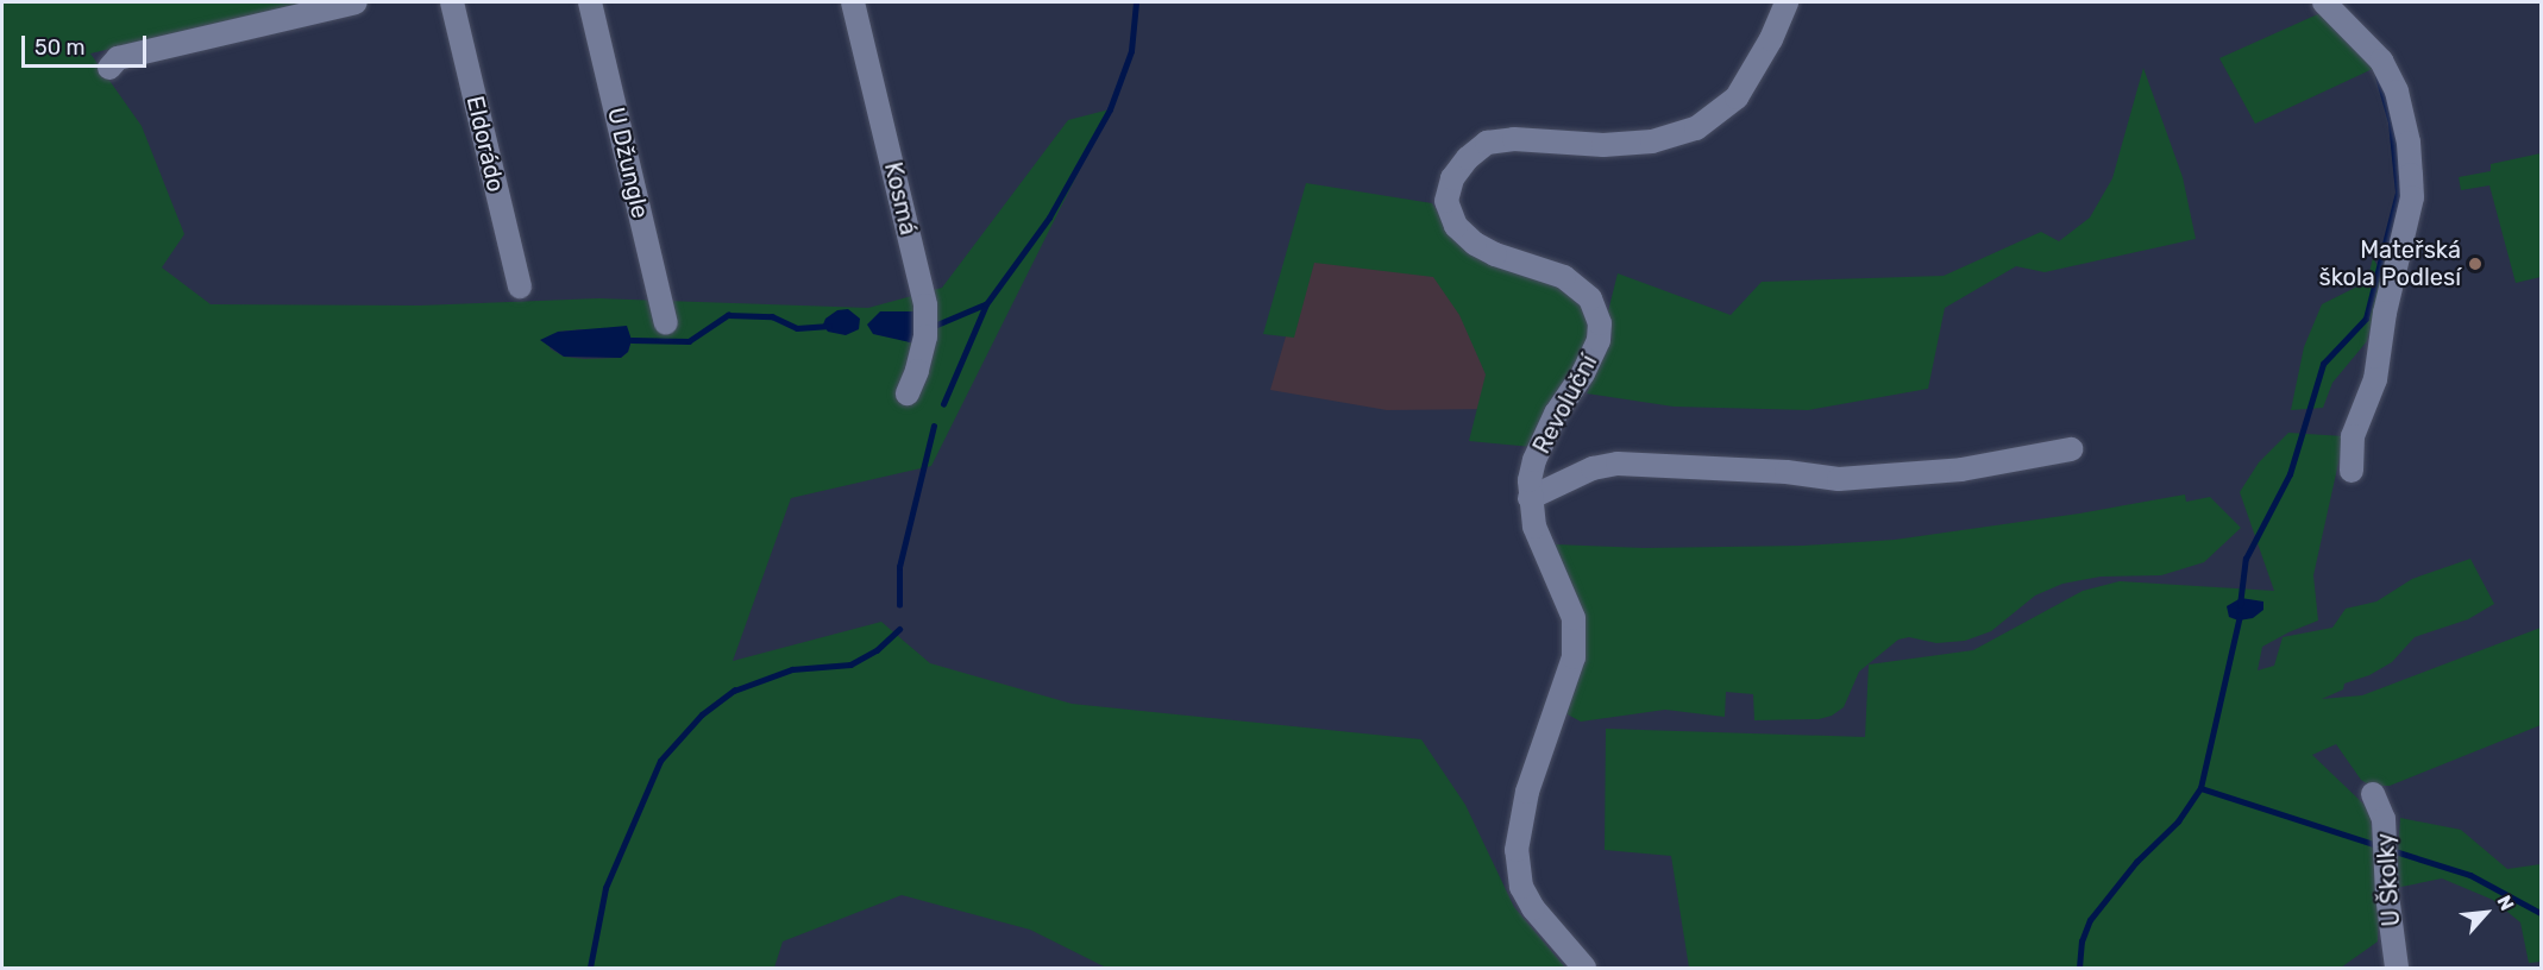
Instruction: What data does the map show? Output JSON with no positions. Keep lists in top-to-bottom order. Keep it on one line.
{"streets":{"street":["Eldorádo","U Džungle","Kosmá","Revoluční","U Školky"]},"places":["Mateřská škola Podlesí"],"scale_bar":"50 m","north":"top right"}
